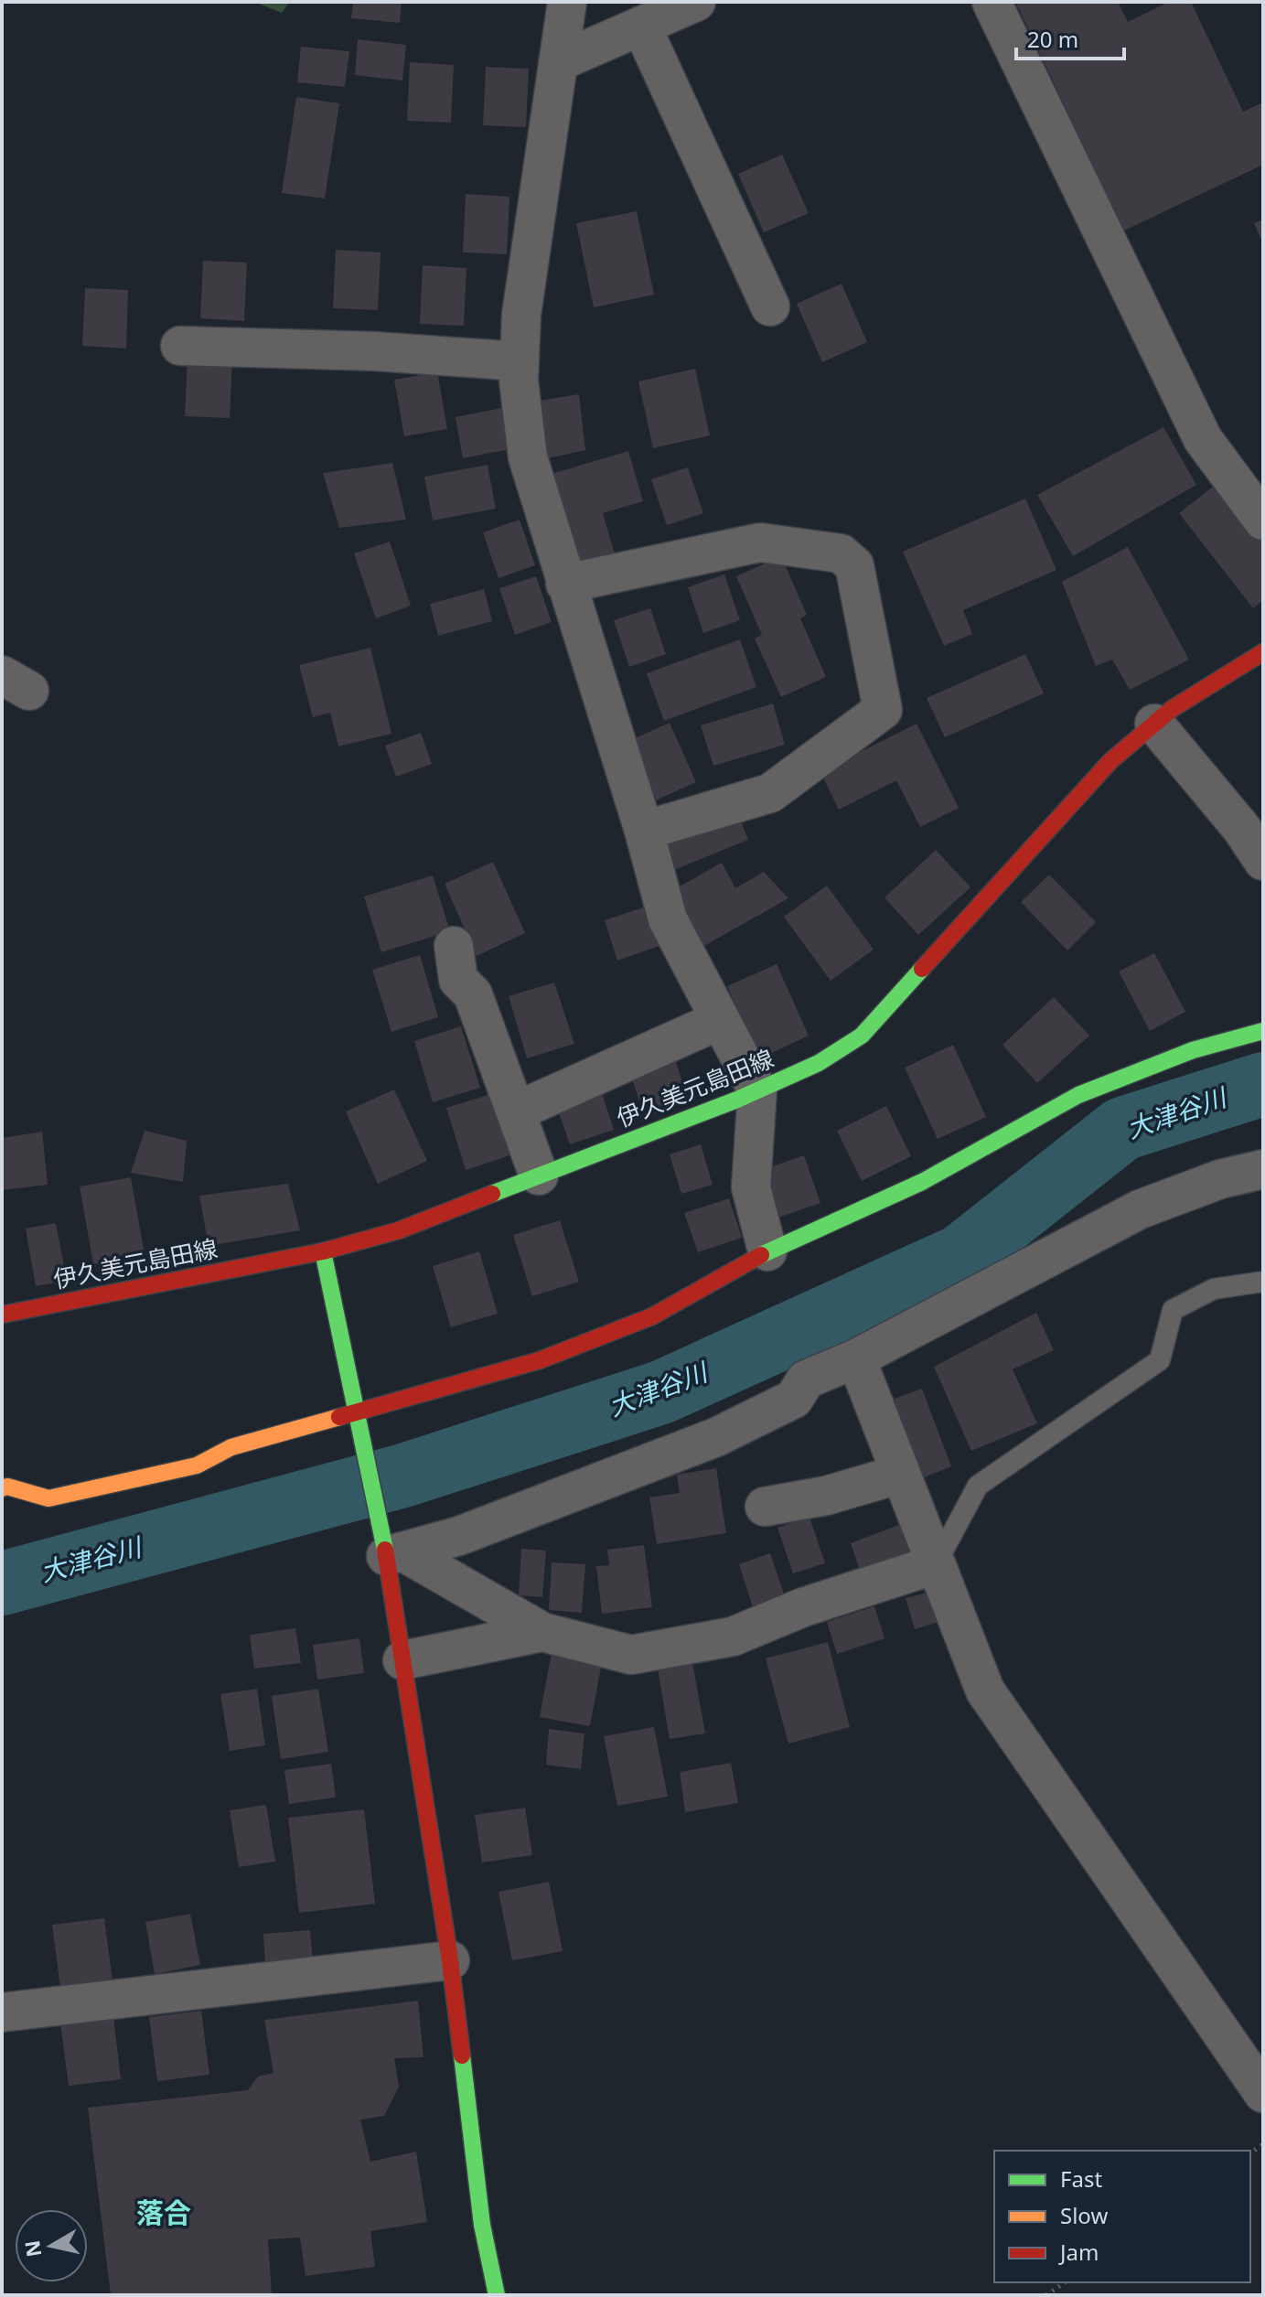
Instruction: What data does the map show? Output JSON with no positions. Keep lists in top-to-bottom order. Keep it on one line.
{"streets":{"street":["伊久美元島田線"]},"districts":["落合"],"water":["大津谷川"],"legend":["Fast","Slow","Jam"],"scale_bar":"20 m","north":"left"}
